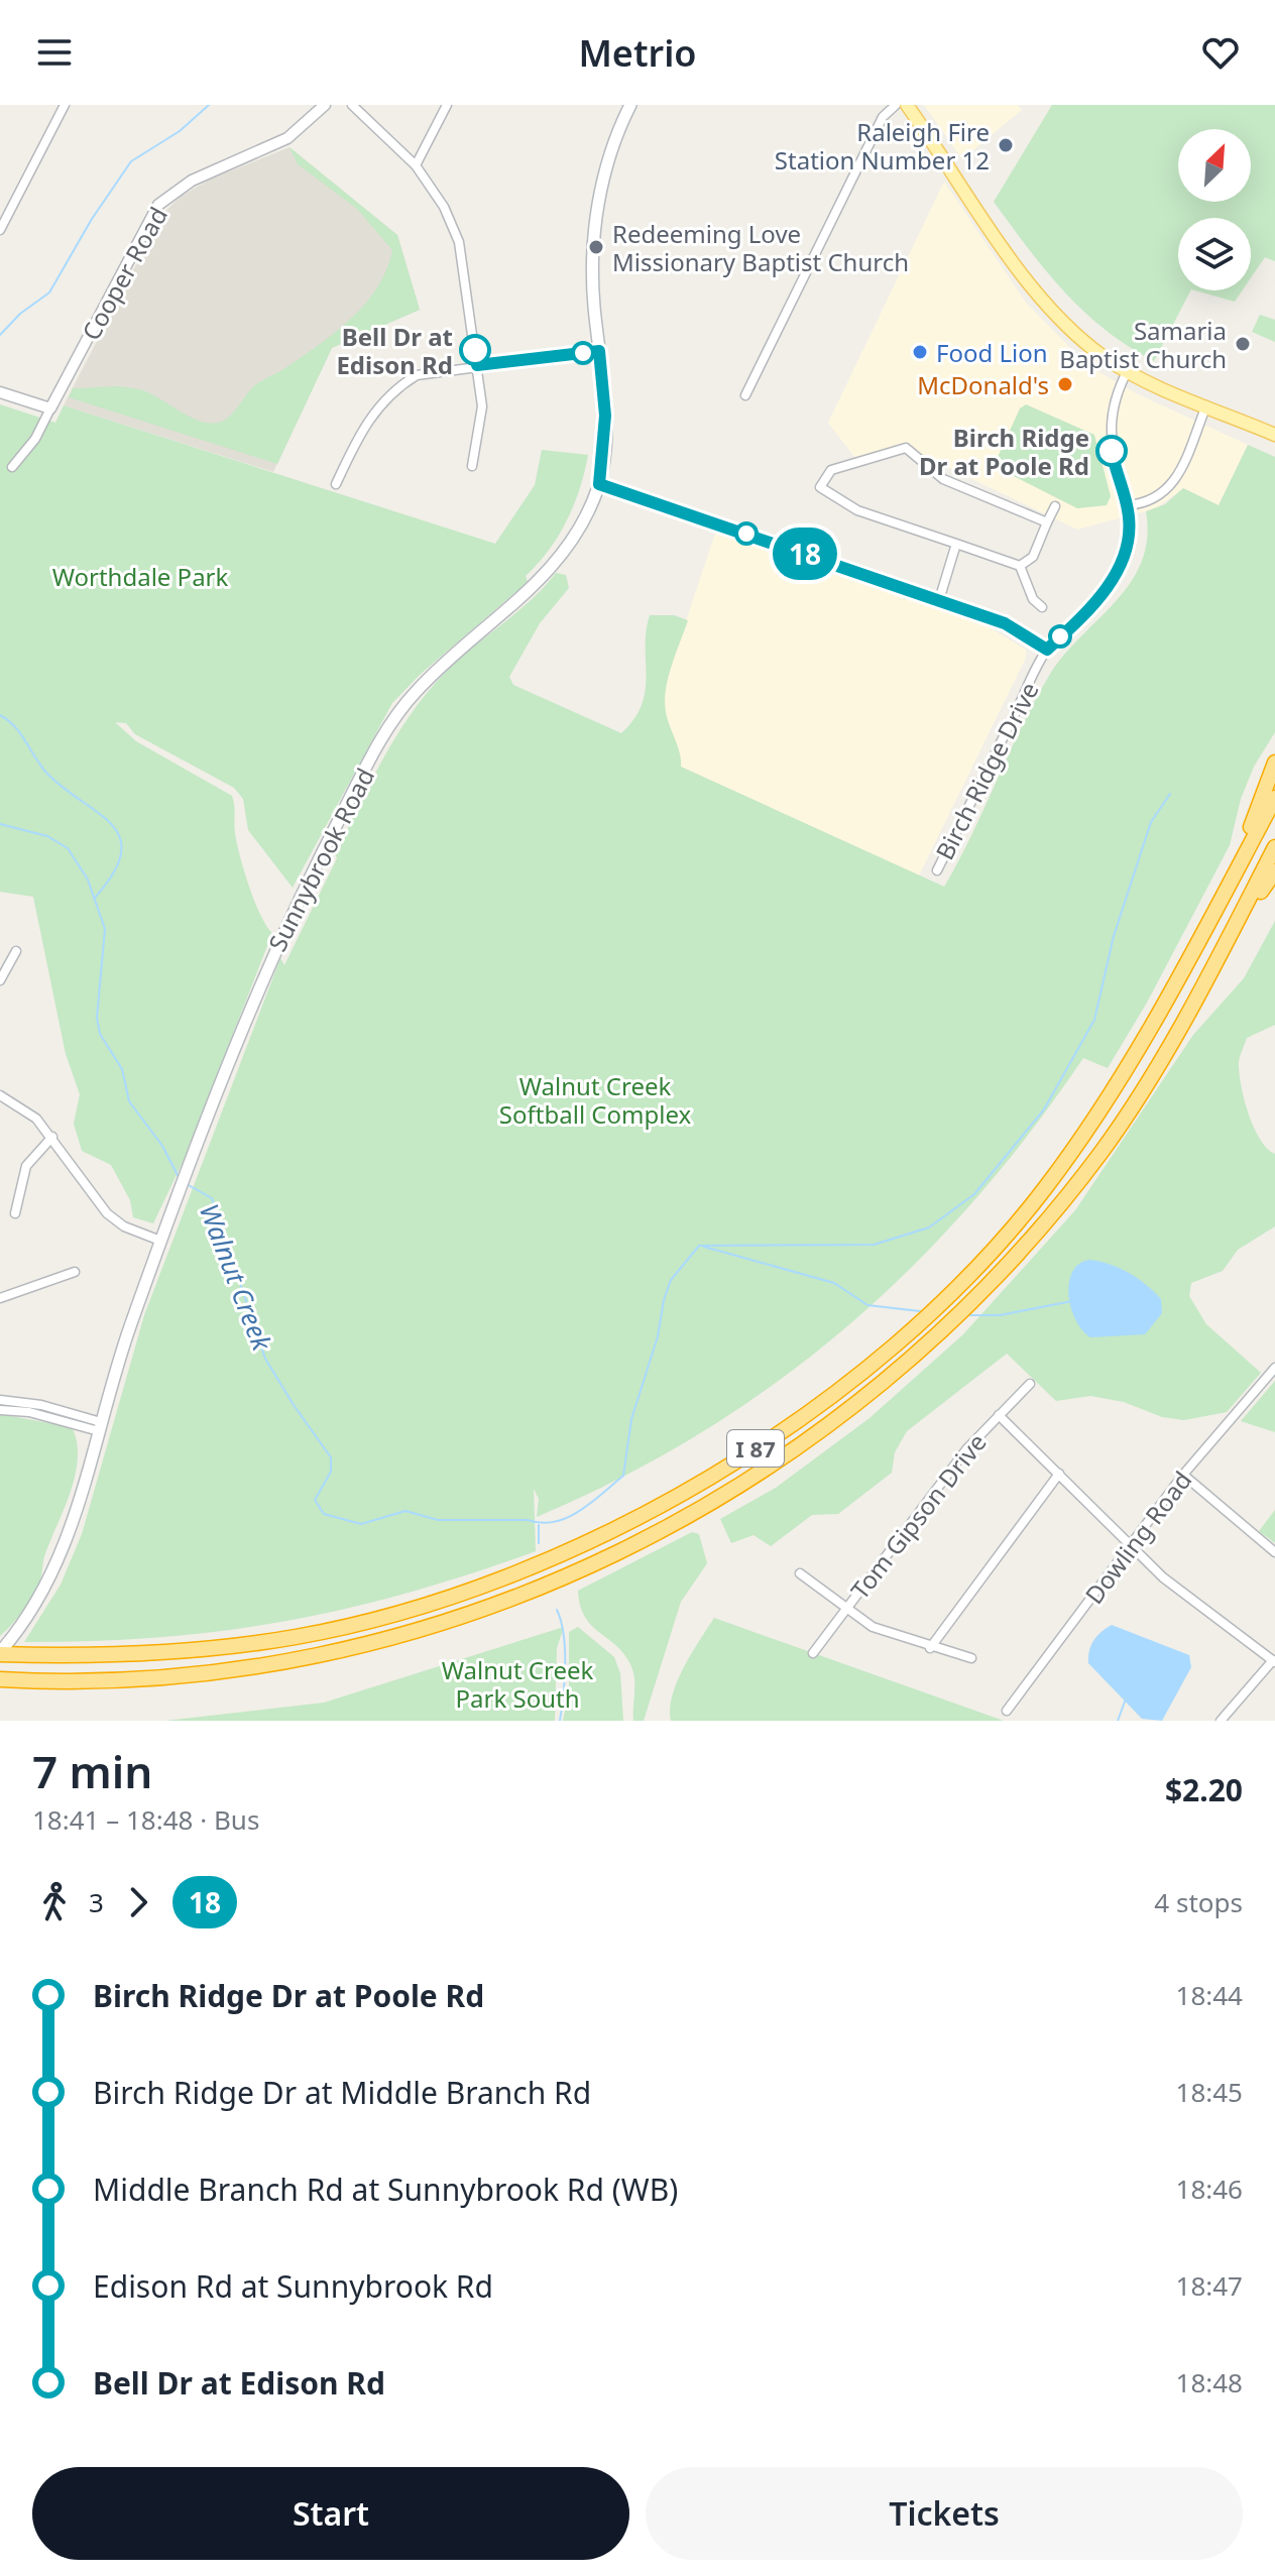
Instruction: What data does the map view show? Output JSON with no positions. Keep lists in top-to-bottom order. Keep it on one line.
{"streets":{"highway":["I 87"],"main road":["Sunnybrook Road"],"street":["Cooper Road","Birch Ridge Drive","Tom Gipson Drive","Dowling Road"]},"crossings":[["Sunnybrook Road","I 87"]],"water":["Walnut Creek"],"parks":["Worthdale Park","Walnut Creek Softball Complex","Walnut Creek Park South"],"places":["Raleigh Fire Station Number 12","Redeeming Love Missionary Baptist Church","Samaria Baptist Church","Bell Dr at Edison Rd","Food Lion","McDonald's","Birch Ridge Dr at Poole Rd"],"lines":["bus line 18"],"north":"top right","page":{"header":"Metrio","on_map":"18","heading":["7 min","18:41 – 18:48 · Bus","$2.20"],"legs":["3","18","4 stops"],"list":[{"name":"Birch Ridge Dr at Poole Rd","value":"18:44"},{"name":"Birch Ridge Dr at Middle Branch Rd","value":"18:45"},{"name":"Middle Branch Rd at Sunnybrook Rd (WB)","value":"18:46"},{"name":"Edison Rd at Sunnybrook Rd","value":"18:47"},{"name":"Bell Dr at Edison Rd","value":"18:48"}],"buttons":["Start","Tickets"]}}
